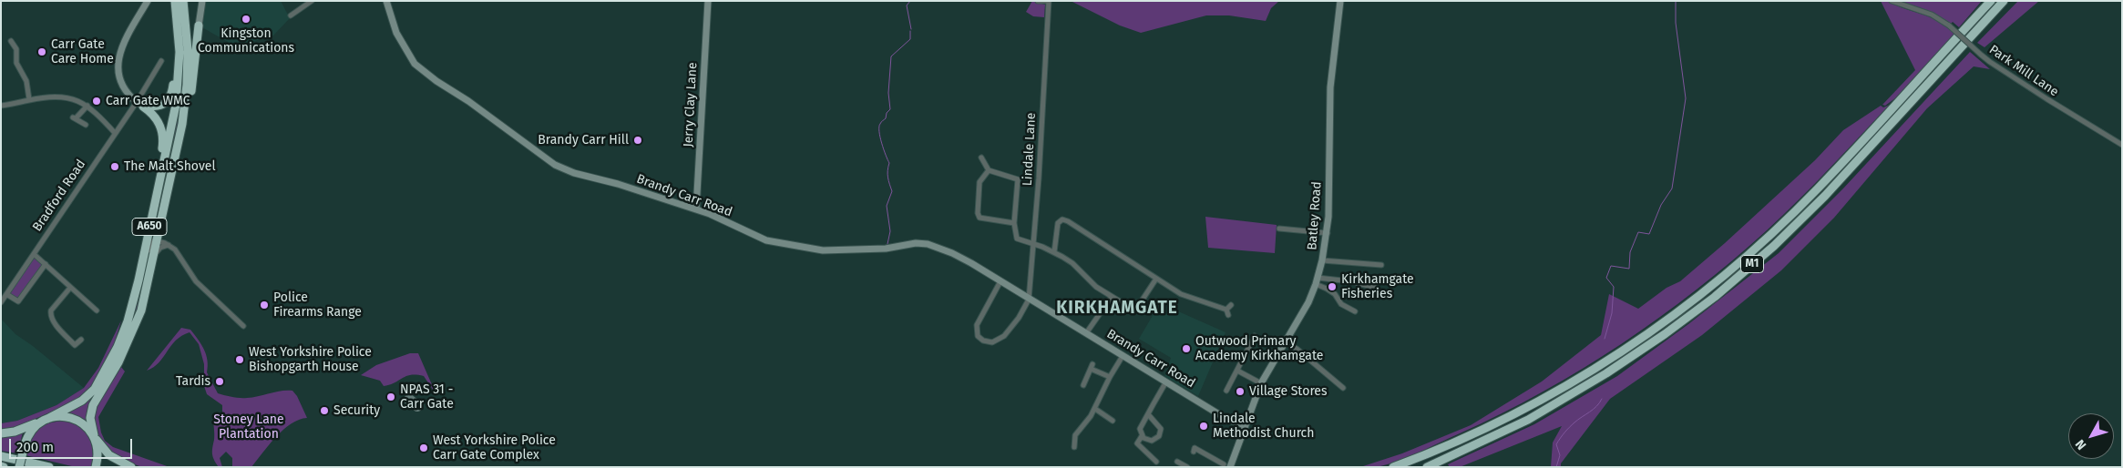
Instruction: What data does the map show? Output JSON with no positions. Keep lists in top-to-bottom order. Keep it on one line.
{"streets":{"highway":["A650","M1"],"street":["Park Mill Lane","Jerry Clay Lane","Lindale Lane","Bradford Road","Brandy Carr Road","Batley Road"]},"crossings":[["Jerry Clay Lane","Brandy Carr Road"],["Lindale Lane","Brandy Carr Road"],["Brandy Carr Road","Batley Road"]],"districts":["KIRKHAMGATE"],"parks":["Stoney Lane Plantation"],"places":["Kingston Communications","Carr Gate Care Home","Carr Gate WMC","Brandy Carr Hill","The Malt Shovel","Kirkhamgate Fisheries","Police Firearms Range","Outwood Primary Academy Kirkhamgate","West Yorkshire Police Bishopgarth House","Tardis","Village Stores","NPAS 31 - Carr Gate","Security","Lindale Methodist Church","West Yorkshire Police Carr Gate Complex"],"scale_bar":"200 m","north":"bottom left"}
